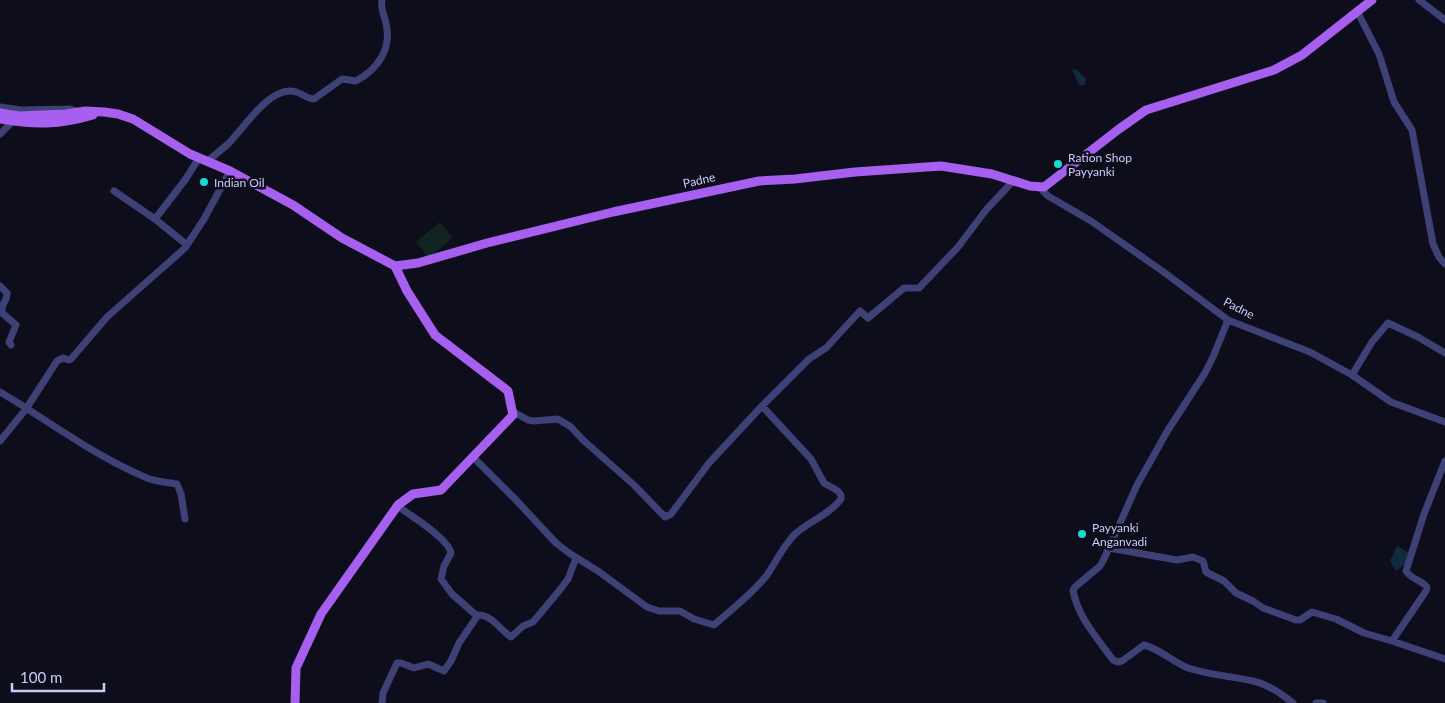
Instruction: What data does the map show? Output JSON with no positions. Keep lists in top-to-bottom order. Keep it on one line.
{"streets":{"main road":["Padne"]},"places":["Ration Shop Payyanki","Indian Oil","Payyanki Anganvadi"],"scale_bar":"100 m"}
